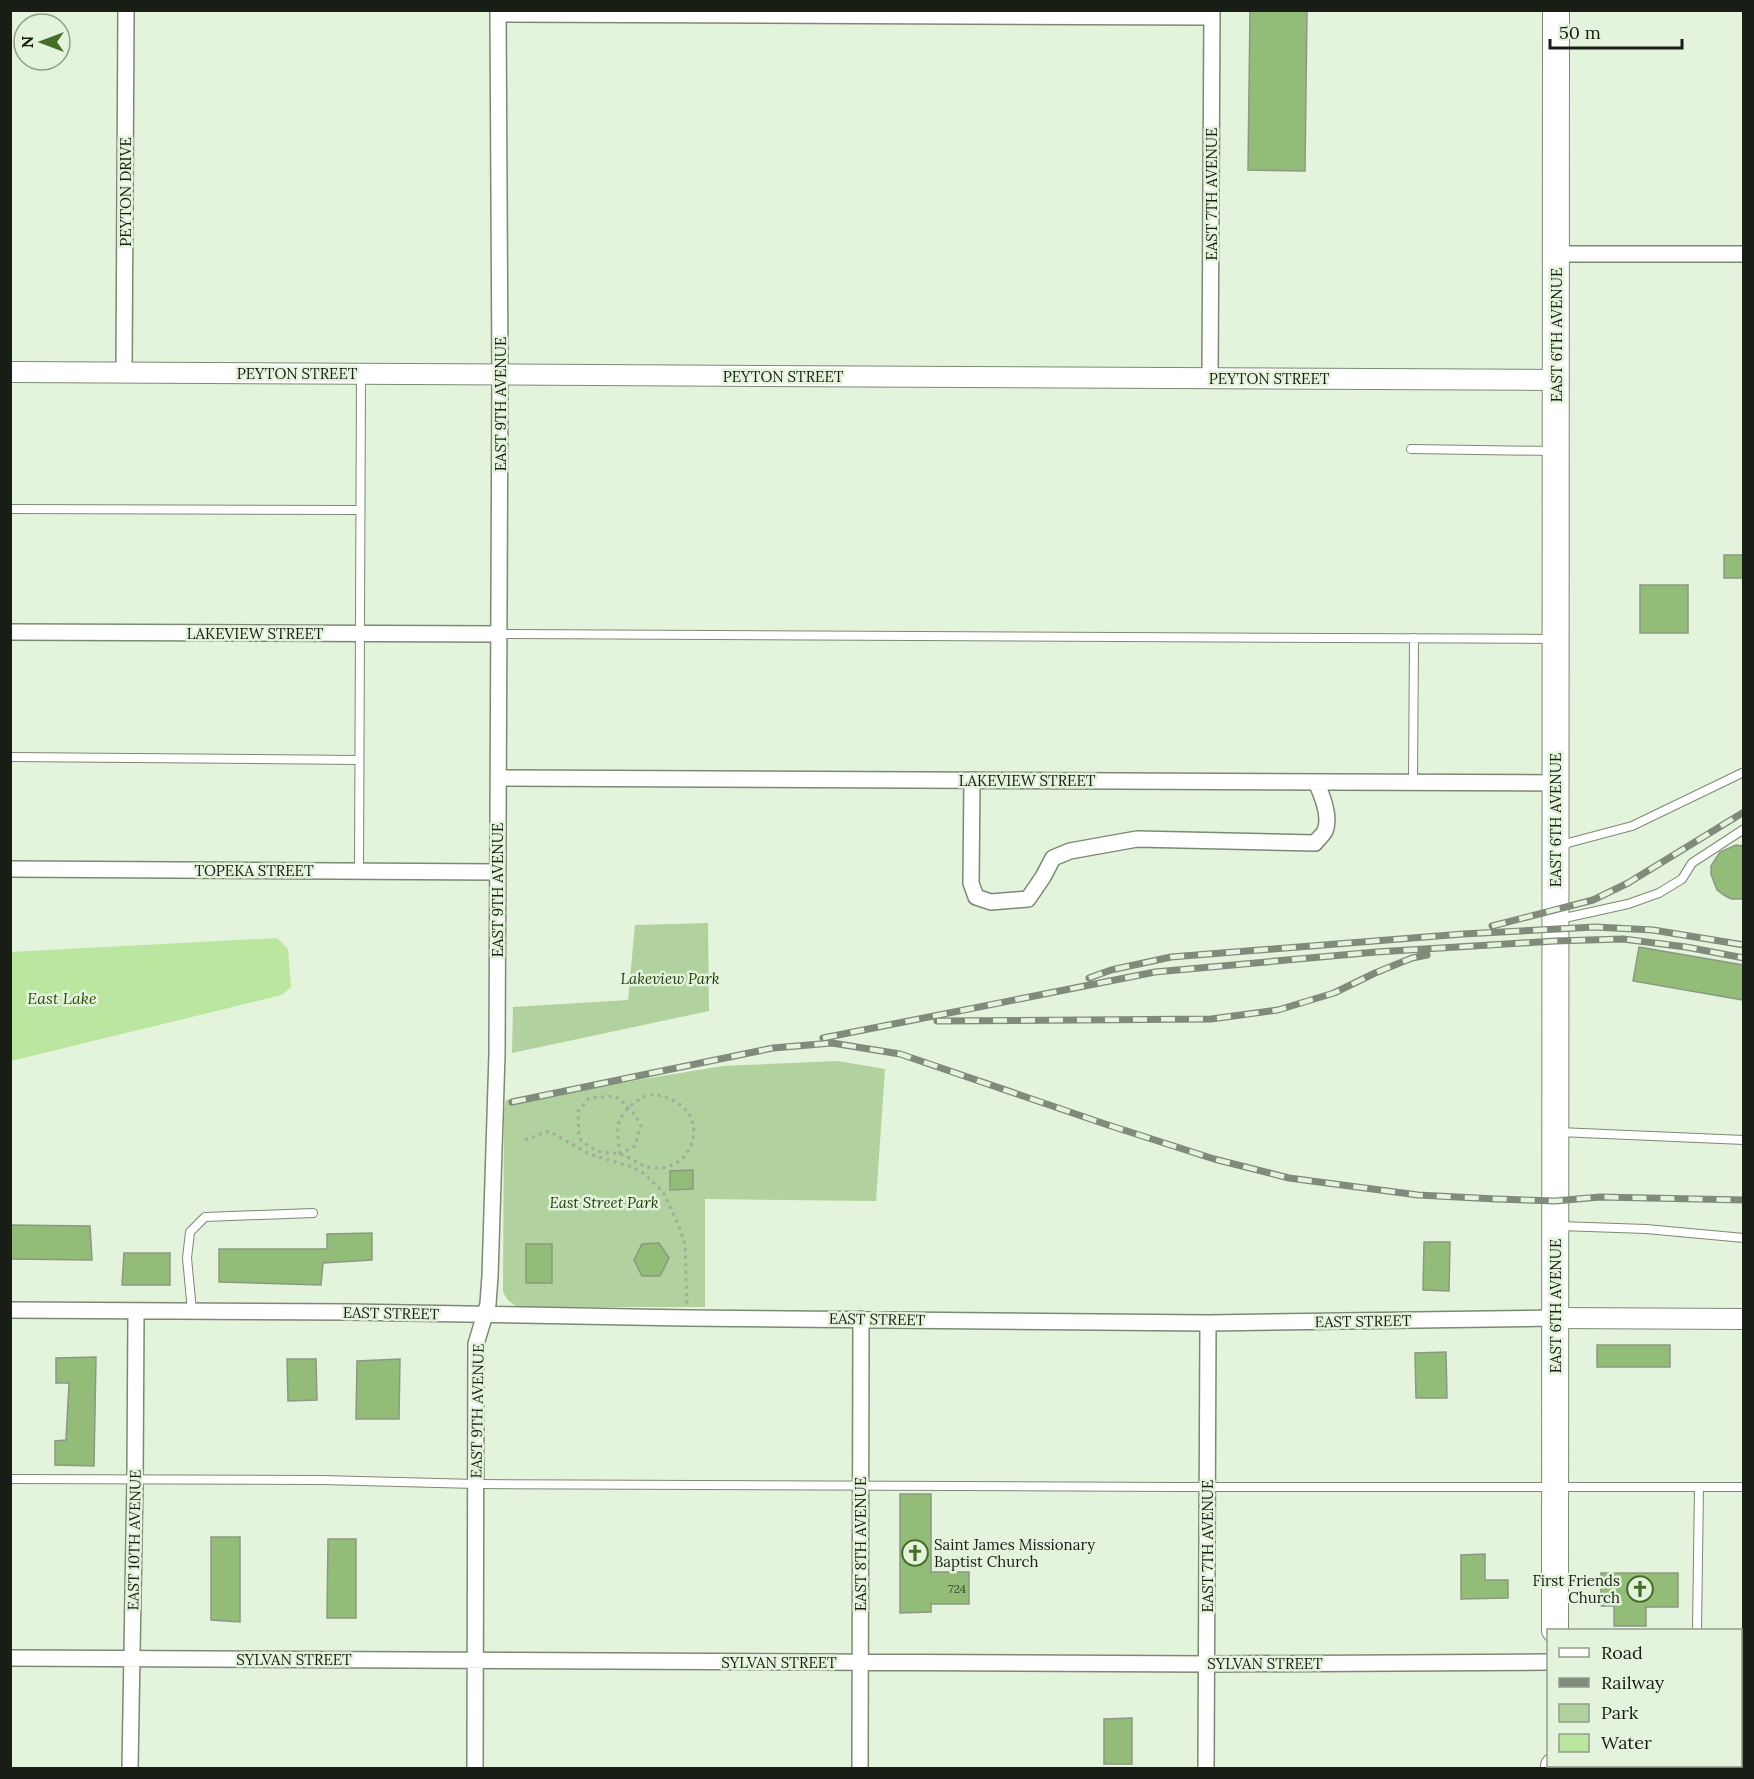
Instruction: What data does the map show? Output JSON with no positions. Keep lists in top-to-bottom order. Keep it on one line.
{"streets":{"main road":["EAST 6TH AVENUE"],"street":["PEYTON DRIVE","EAST 7TH AVENUE","PEYTON STREET","EAST 9TH AVENUE","LAKEVIEW STREET","TOPEKA STREET","EAST STREET","EAST 10TH AVENUE","EAST 8TH AVENUE","SYLVAN STREET"]},"crossings":[["PEYTON DRIVE","PEYTON STREET"],["EAST 7TH AVENUE","PEYTON STREET"],["EAST 7TH AVENUE","EAST STREET"],["EAST 7TH AVENUE","SYLVAN STREET"],["EAST 6TH AVENUE","PEYTON STREET"],["EAST 6TH AVENUE","LAKEVIEW STREET"],["EAST 6TH AVENUE","EAST STREET"],["PEYTON STREET","EAST 9TH AVENUE"],["EAST 9TH AVENUE","LAKEVIEW STREET"],["EAST 9TH AVENUE","TOPEKA STREET"],["EAST 9TH AVENUE","EAST STREET"],["EAST 9TH AVENUE","SYLVAN STREET"],["EAST STREET","EAST 10TH AVENUE"],["EAST STREET","EAST 8TH AVENUE"],["EAST 10TH AVENUE","SYLVAN STREET"],["EAST 8TH AVENUE","SYLVAN STREET"]],"water":["East Lake"],"parks":["Lakeview Park","East Street Park"],"places":{"church":["Saint James Missionary Baptist Church","First Friends Church"]},"house_numbers":["724"],"legend":["Road","Railway","Park","Water"],"scale_bar":"50 m","north":"left"}
